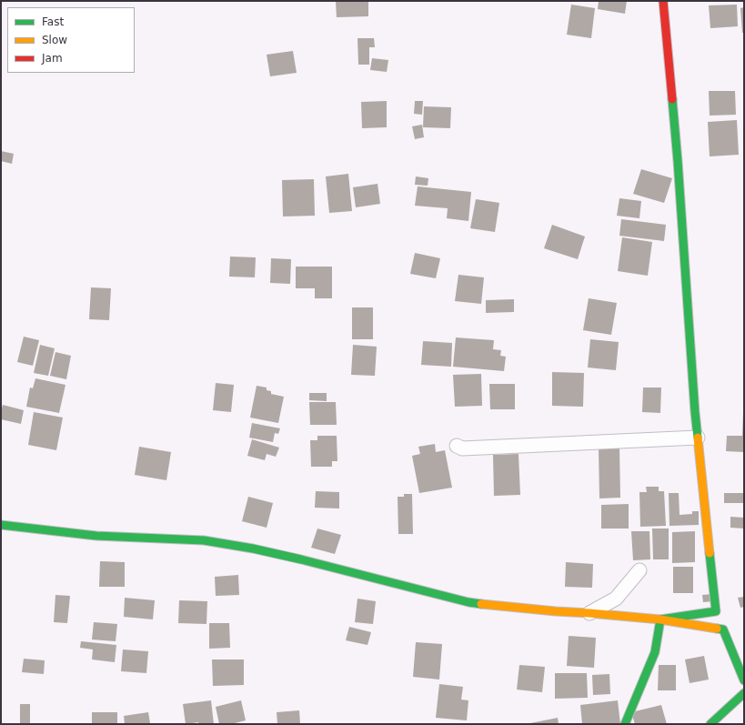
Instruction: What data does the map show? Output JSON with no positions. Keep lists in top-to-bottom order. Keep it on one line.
{"legend":["Fast","Slow","Jam"]}
